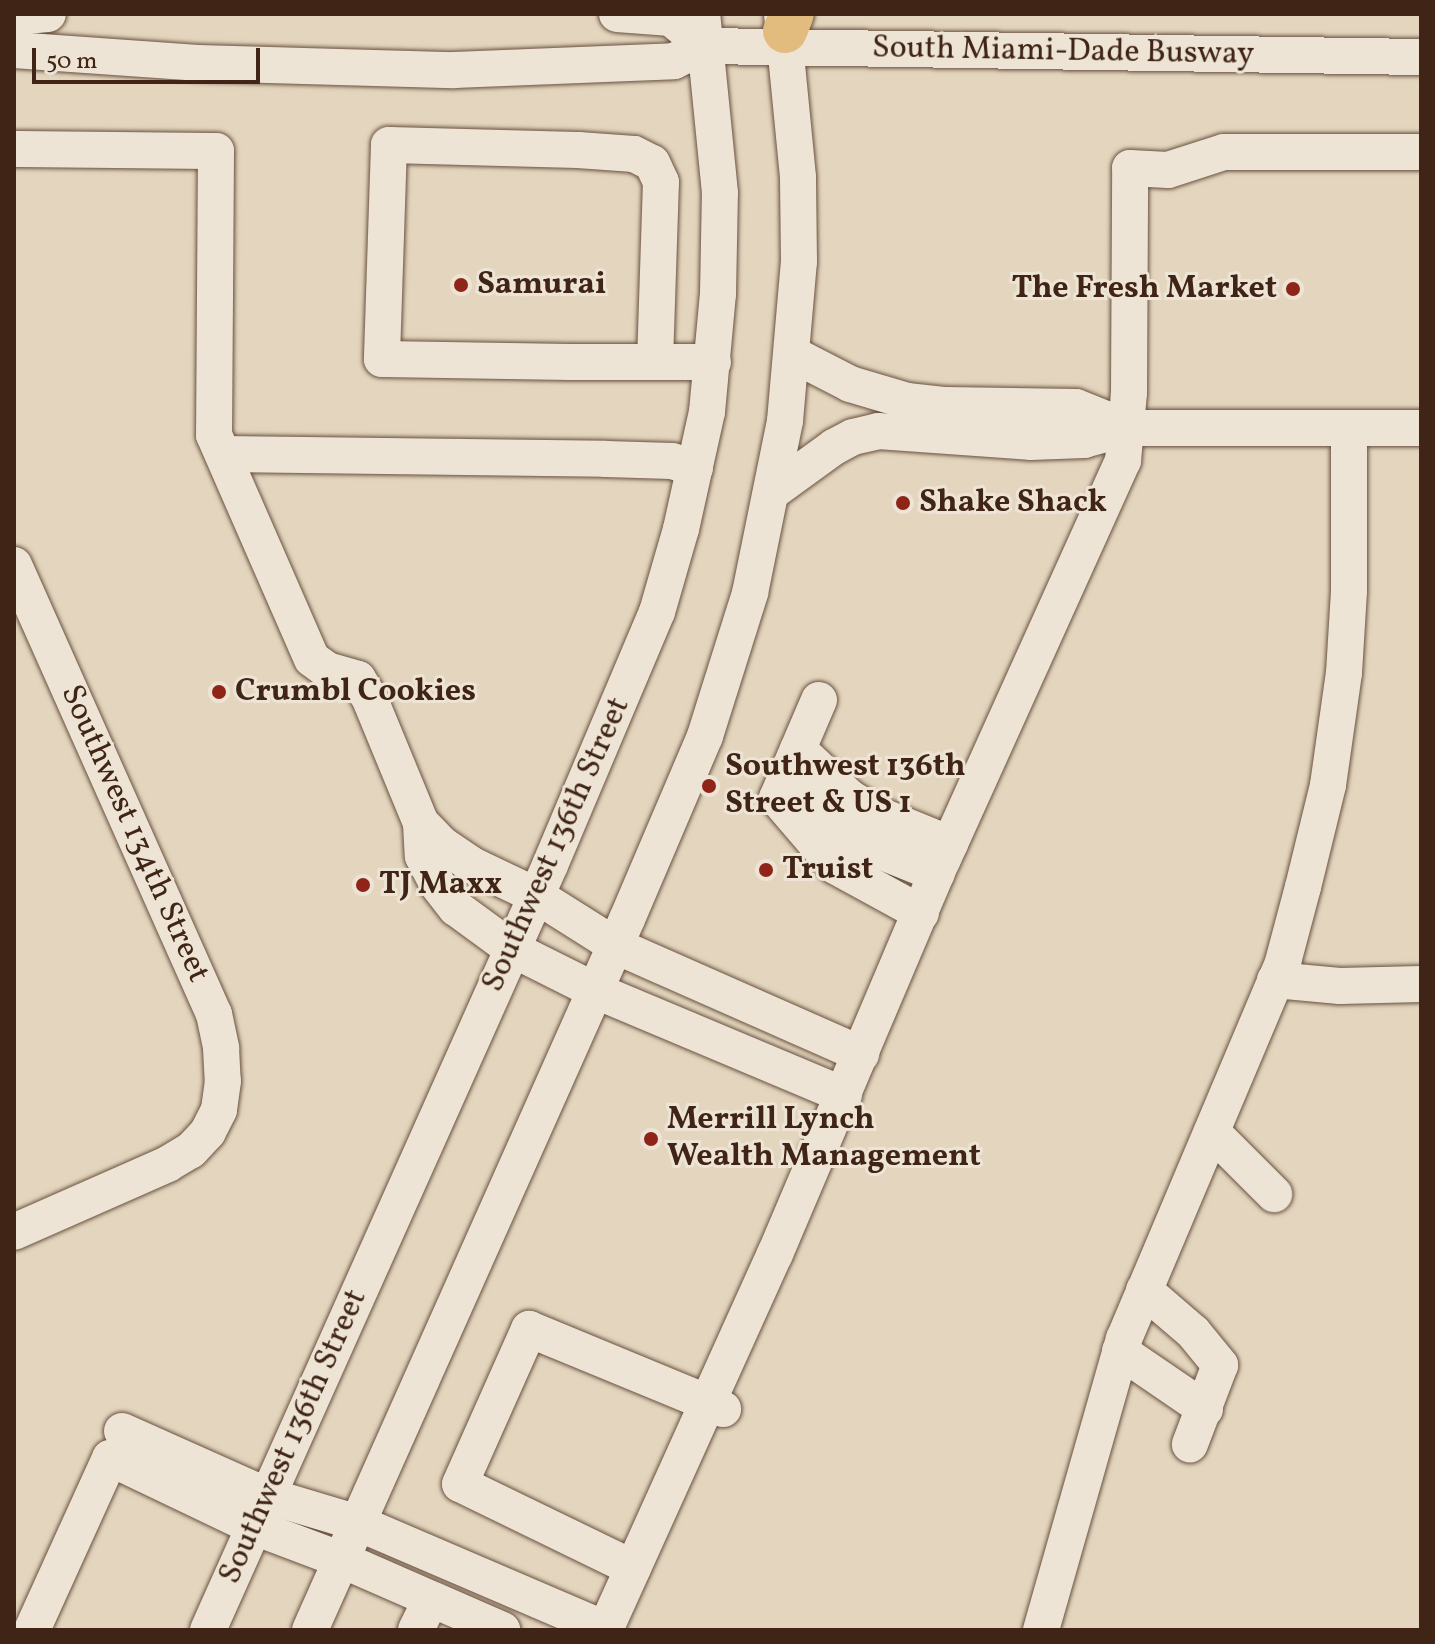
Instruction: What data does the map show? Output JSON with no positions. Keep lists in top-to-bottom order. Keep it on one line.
{"streets":{"street":["South Miami-Dade Busway","Southwest 134th Street","Southwest 136th Street"]},"crossings":[["South Miami-Dade Busway","Southwest 136th Street"]],"places":["Samurai","The Fresh Market","Shake Shack","Crumbl Cookies","Southwest 136th Street & US 1","Truist","TJ Maxx","Merrill Lynch Wealth Management"],"scale_bar":"50 m"}
